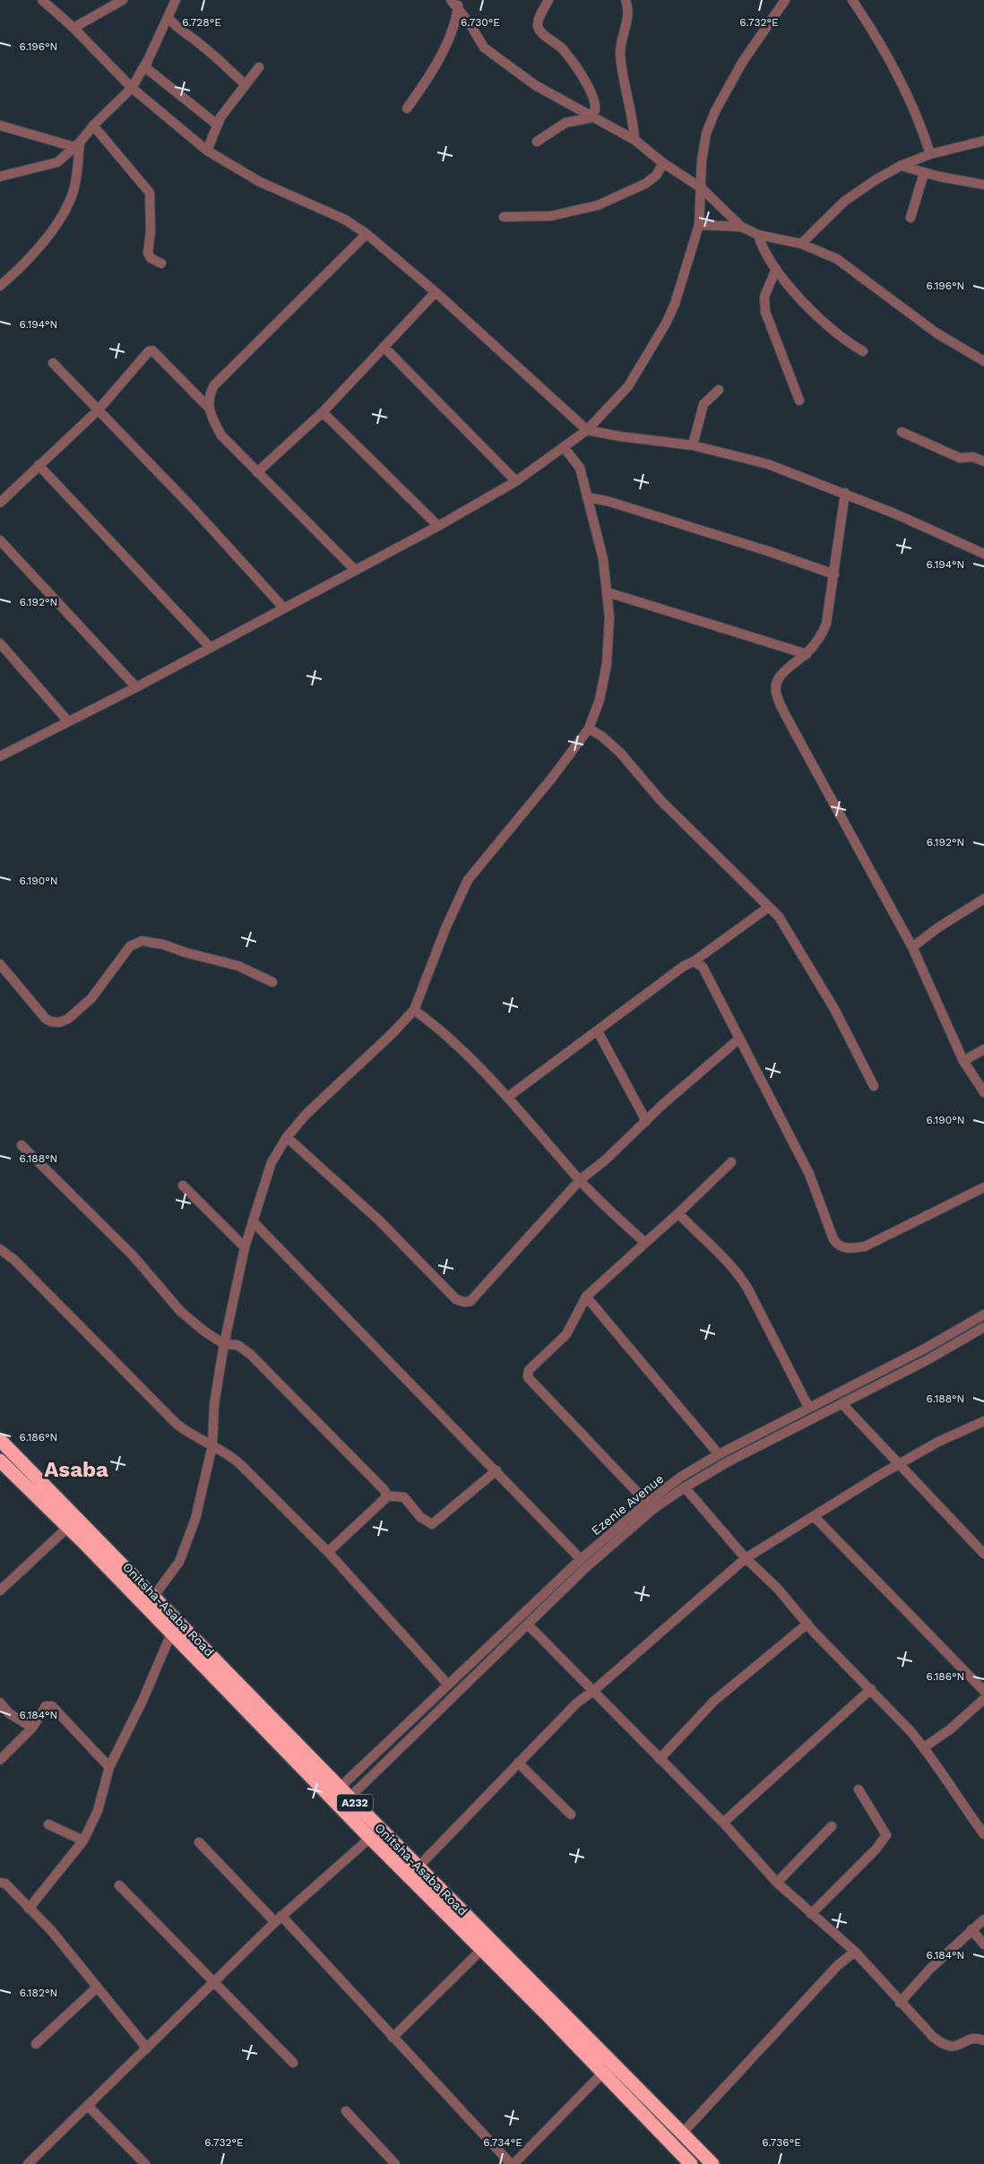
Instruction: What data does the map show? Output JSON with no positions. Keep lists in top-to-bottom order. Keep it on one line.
{"streets":{"highway":["Onitsha-Asaba Road","A232"],"street":["Ezenie Avenue"]},"crossings":[["Ezenie Avenue","A232"]],"districts":["Asaba"],"coordinates":["6.728°E","6.730°E","6.732°E","6.196°N","6.194°N","6.192°N","6.190°N","6.188°N","6.186°N","6.184°N","6.182°N","6.734°E","6.736°E"]}
